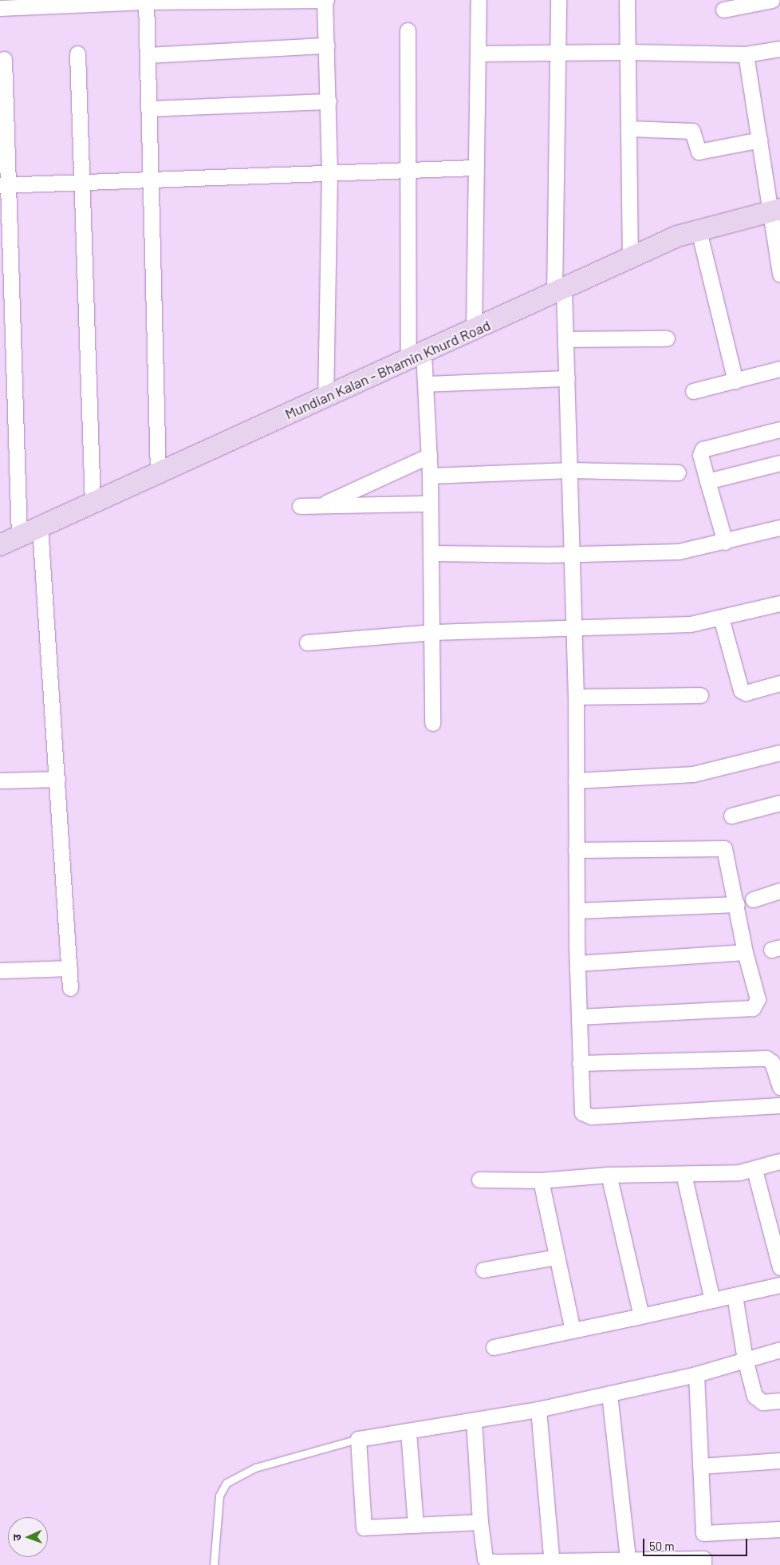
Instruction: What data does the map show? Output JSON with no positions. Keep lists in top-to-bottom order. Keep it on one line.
{"streets":{"street":["Mundian Kalan - Bhamin Khurd Road"]},"scale_bar":"50 m","north":"left"}
